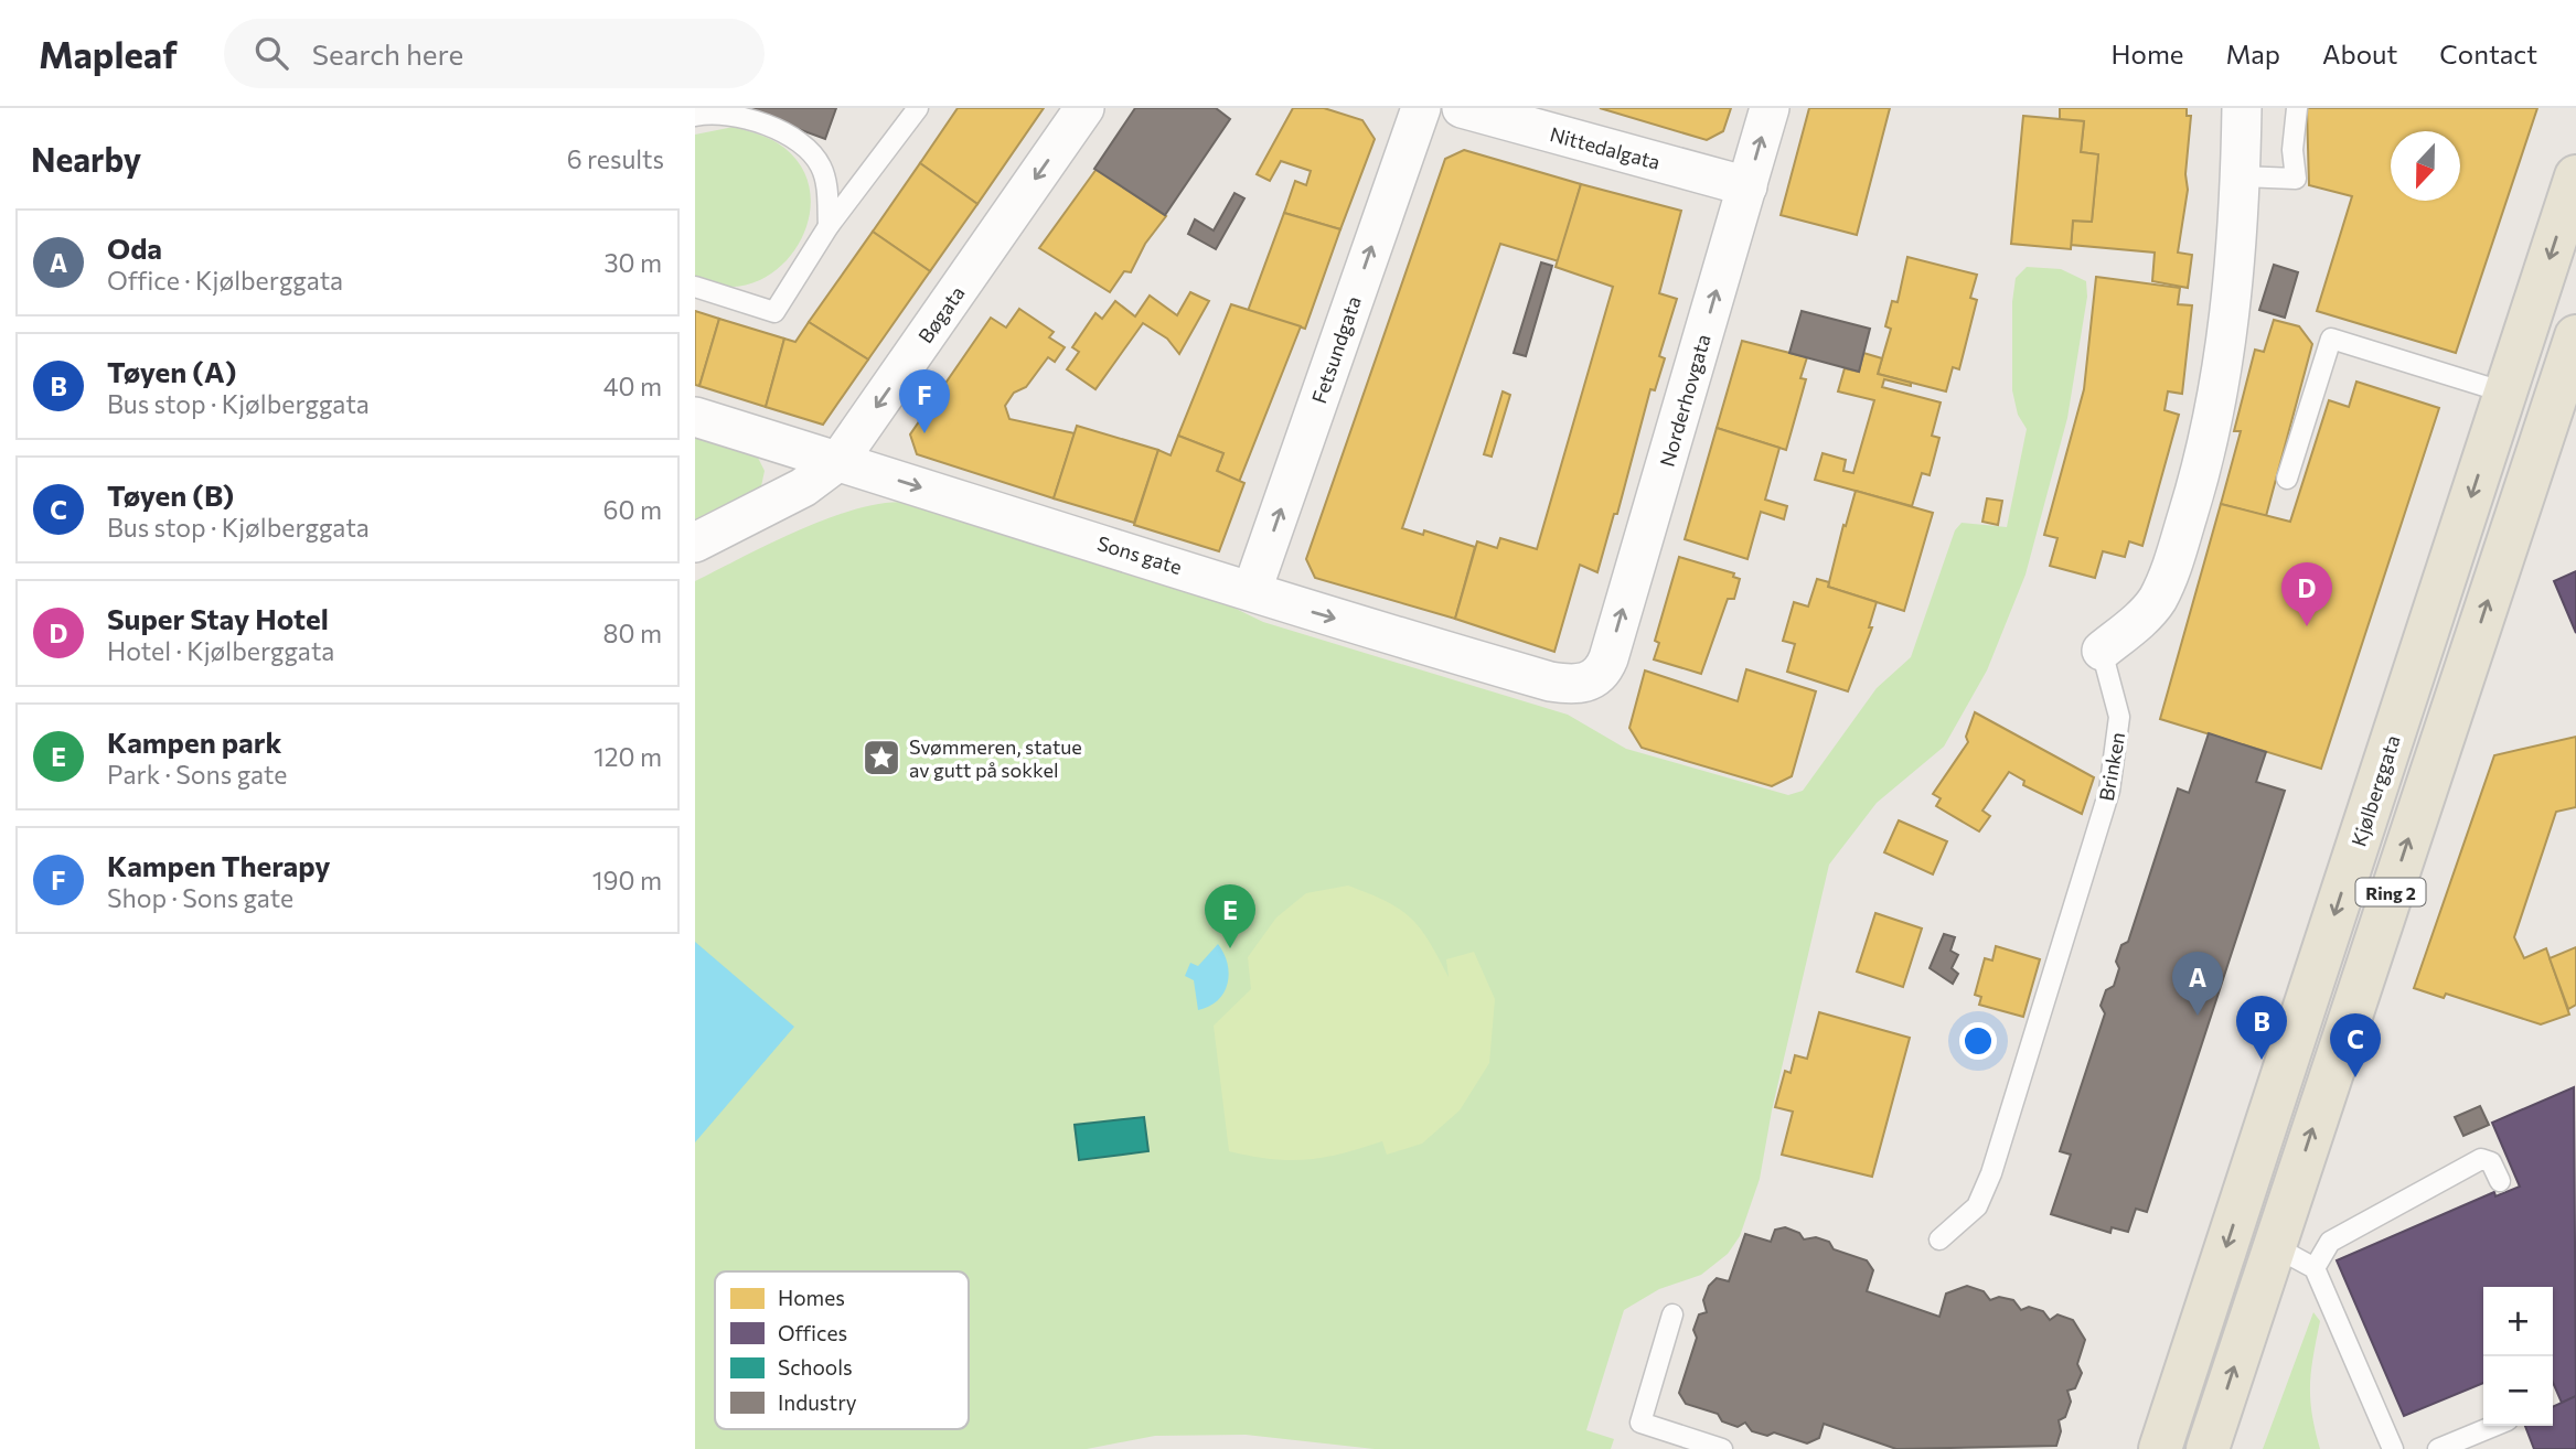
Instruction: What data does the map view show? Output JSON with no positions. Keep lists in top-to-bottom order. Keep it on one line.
{"streets":{"main road":["Kjølberggata","Ring 2"],"street":["Nittedalgata","Bøgata","Fetsundgata","Norderhovgata","Sons gate","Brinken"]},"crossings":[["Nittedalgata","Norderhovgata"],["Bøgata","Sons gate"],["Fetsundgata","Sons gate"],["Norderhovgata","Sons gate"]],"one_way":["Bøgata","Fetsundgata","Norderhovgata","Sons gate"],"places":{"place":["Svømmeren, statue av gutt på sokkel"]},"legend":["Homes","Offices","Schools","Industry"],"north":"bottom","page":{"header":"Mapleaf","search":"Search here","nav":["Home","Map","About","Contact"],"heading":["Nearby","6 results"],"list":[{"mark":"A","name":"Oda","note":"Office · Kjølberggata","value":"30 m"},{"mark":"B","name":"Tøyen (A)","note":"Bus stop · Kjølberggata","value":"40 m"},{"mark":"C","name":"Tøyen (B)","note":"Bus stop · Kjølberggata","value":"60 m"},{"mark":"D","name":"Super Stay Hotel","note":"Hotel · Kjølberggata","value":"80 m"},{"mark":"E","name":"Kampen park","note":"Park · Sons gate","value":"120 m"},{"mark":"F","name":"Kampen Therapy","note":"Shop · Sons gate","value":"190 m"}],"pins":["F","D","E","A","B","C"],"map_buttons":["+","−"]}}
